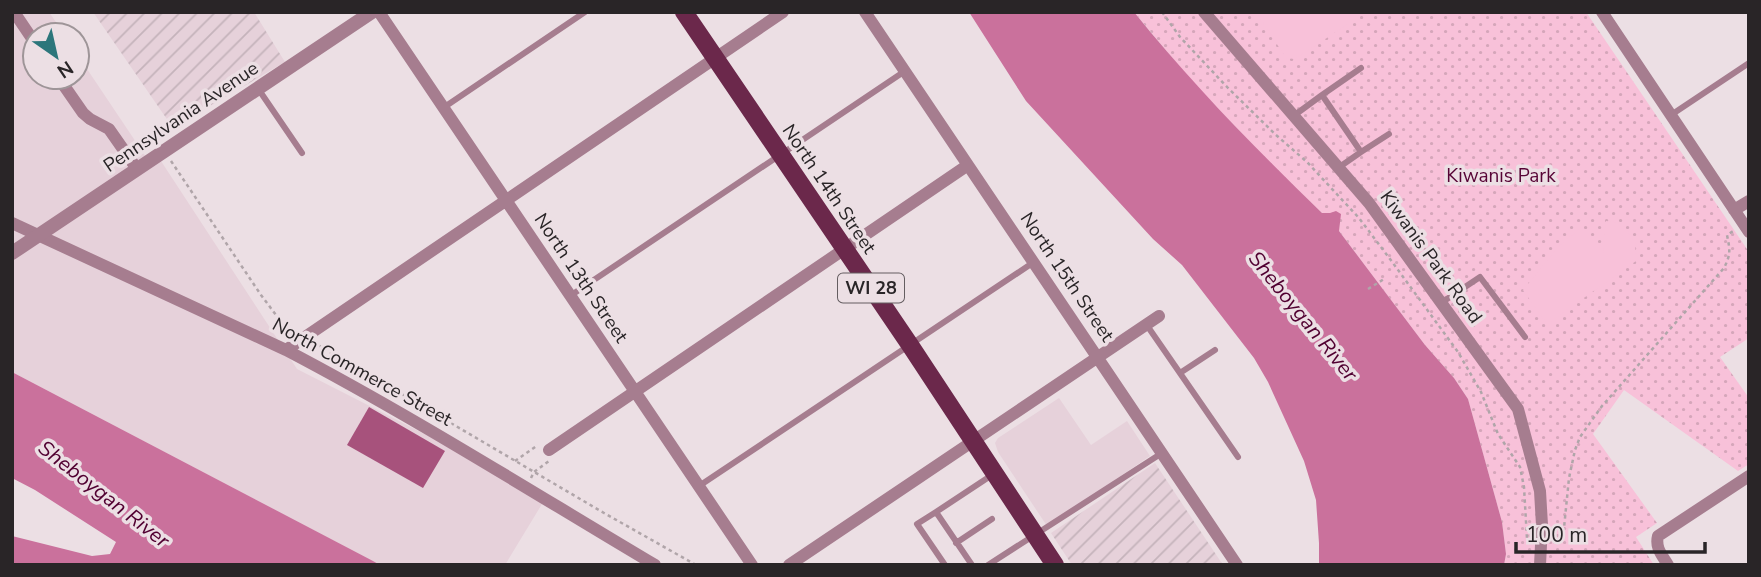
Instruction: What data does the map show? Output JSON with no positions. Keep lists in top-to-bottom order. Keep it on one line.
{"streets":{"main road":["North 14th Street","WI 28"],"street":["Pennsylvania Avenue","Kiwanis Park Road","North 15th Street","North 13th Street","North Commerce Street"]},"crossings":[["Pennsylvania Avenue","North Commerce Street"]],"water":["Sheboygan River"],"parks":["Kiwanis Park"],"scale_bar":"100 m","north":"bottom right"}
